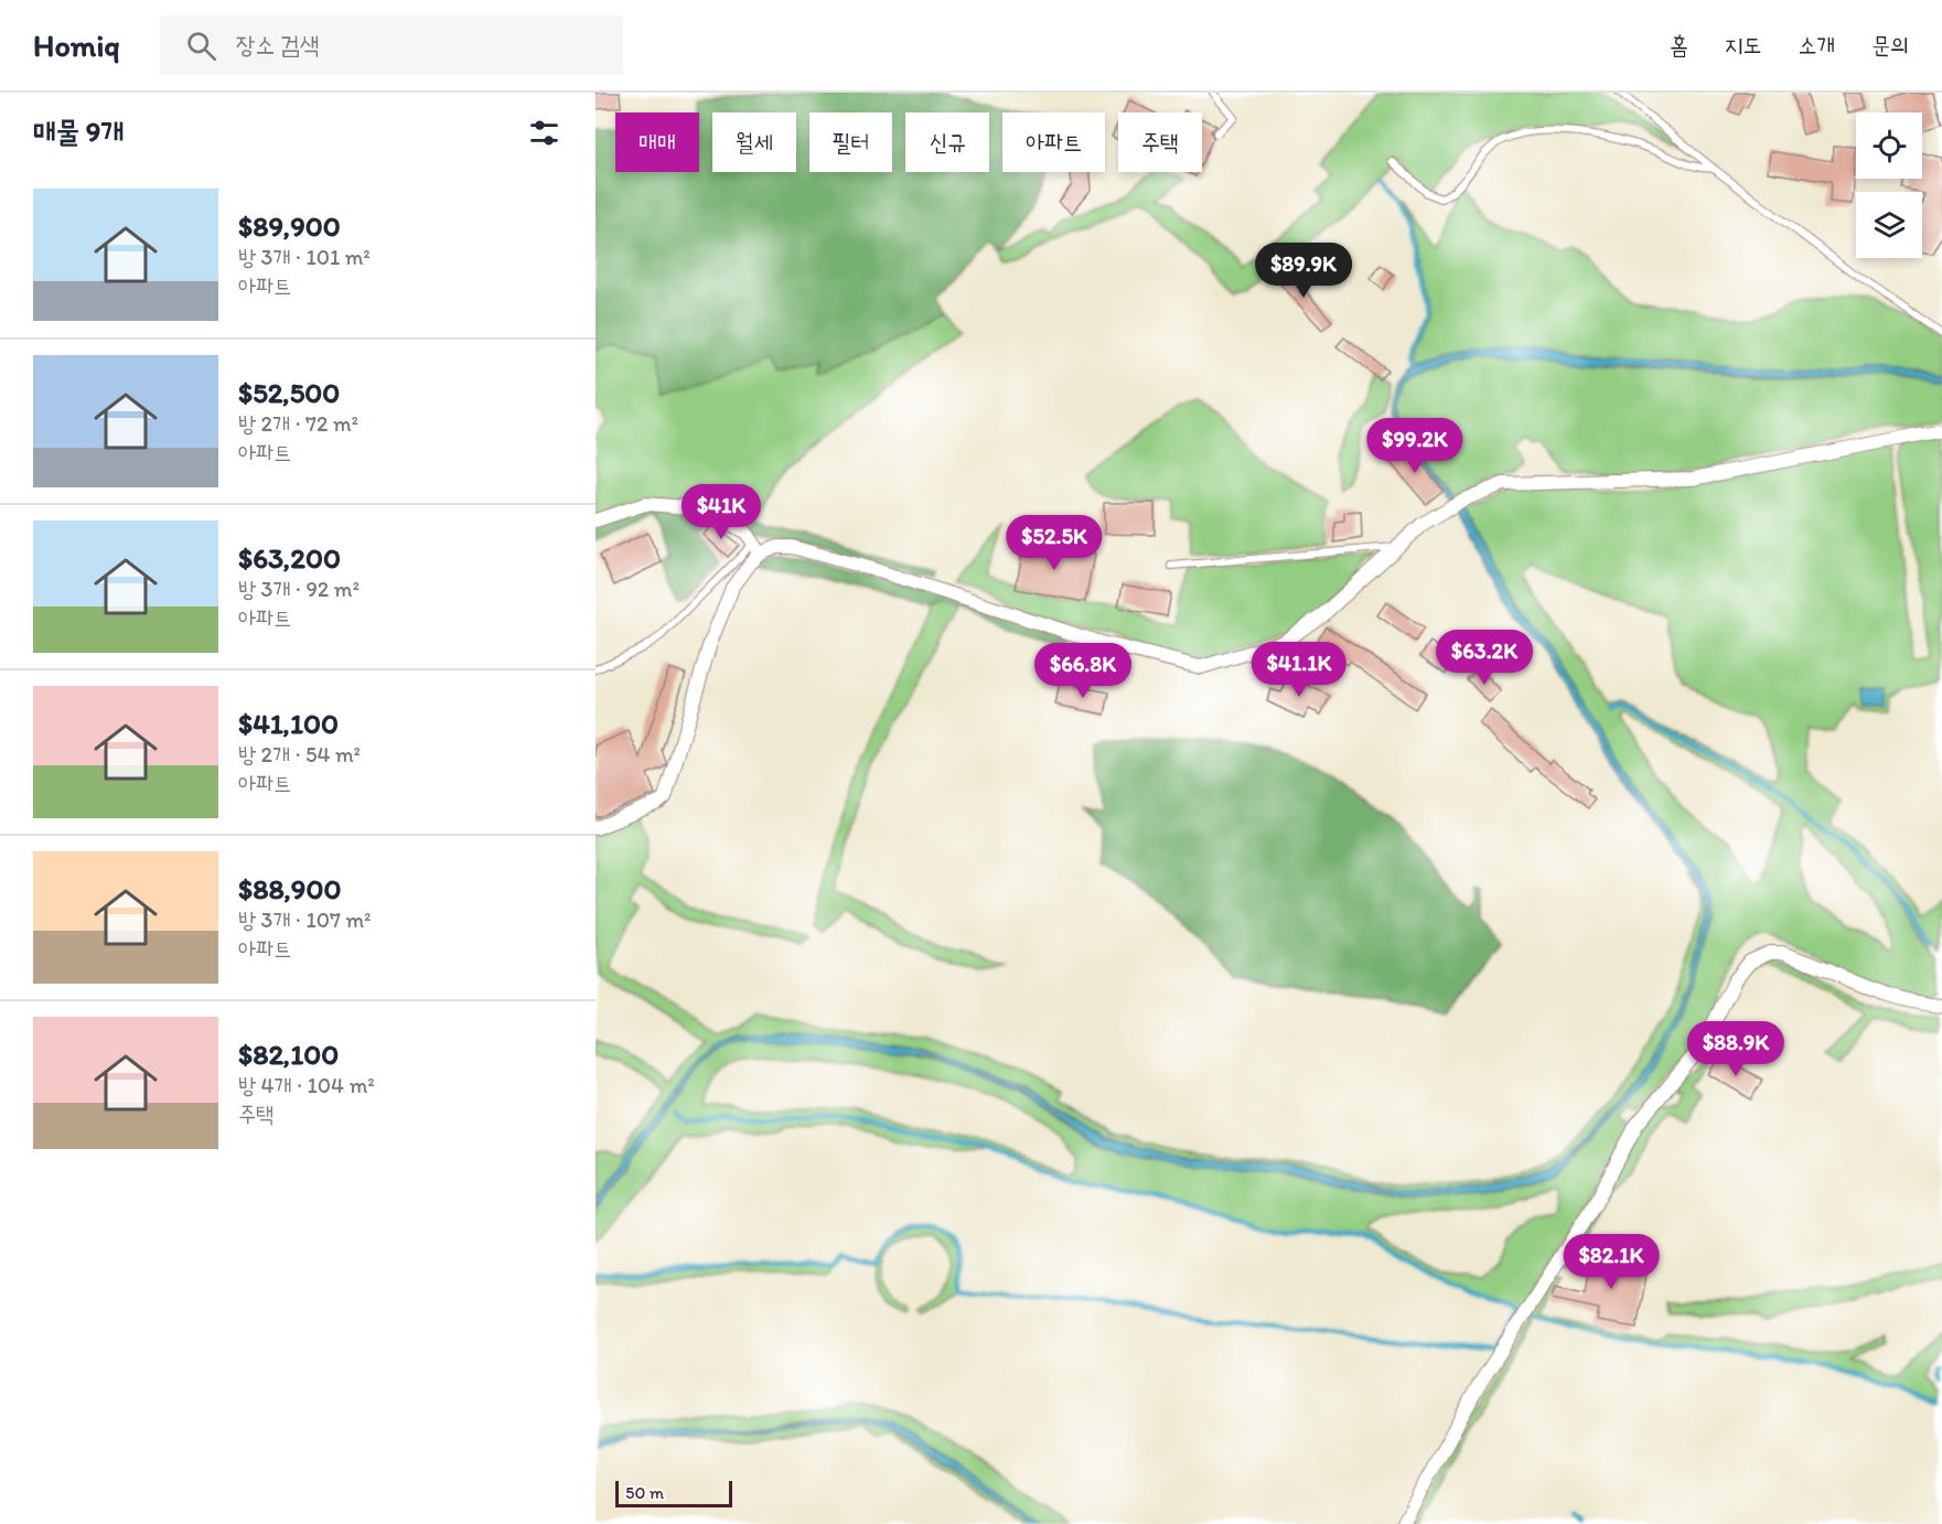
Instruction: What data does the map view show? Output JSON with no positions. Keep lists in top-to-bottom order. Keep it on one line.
{"scale_bar":"50 m","page":{"header":"Homiq","search":"장소 검색","nav":["홈","지도","소개","문의"],"heading":"매물 9개","chip":["매매","월세","필터","신규","아파트","주택"],"list":[{"name":"$89,900","note":"방 3개 · 101 m² · 아파트"},{"name":"$52,500","note":"방 2개 · 72 m² · 아파트"},{"name":"$63,200","note":"방 3개 · 92 m² · 아파트"},{"name":"$41,100","note":"방 2개 · 54 m² · 아파트"},{"name":"$88,900","note":"방 3개 · 107 m² · 아파트"},{"name":"$82,100","note":"방 4개 · 104 m² · 주택"}],"price":["$89.9K","$99.2K","$41K","$52.5K","$63.2K","$41.1K","$66.8K","$88.9K","$82.1K"],"scale":"50 m"}}
